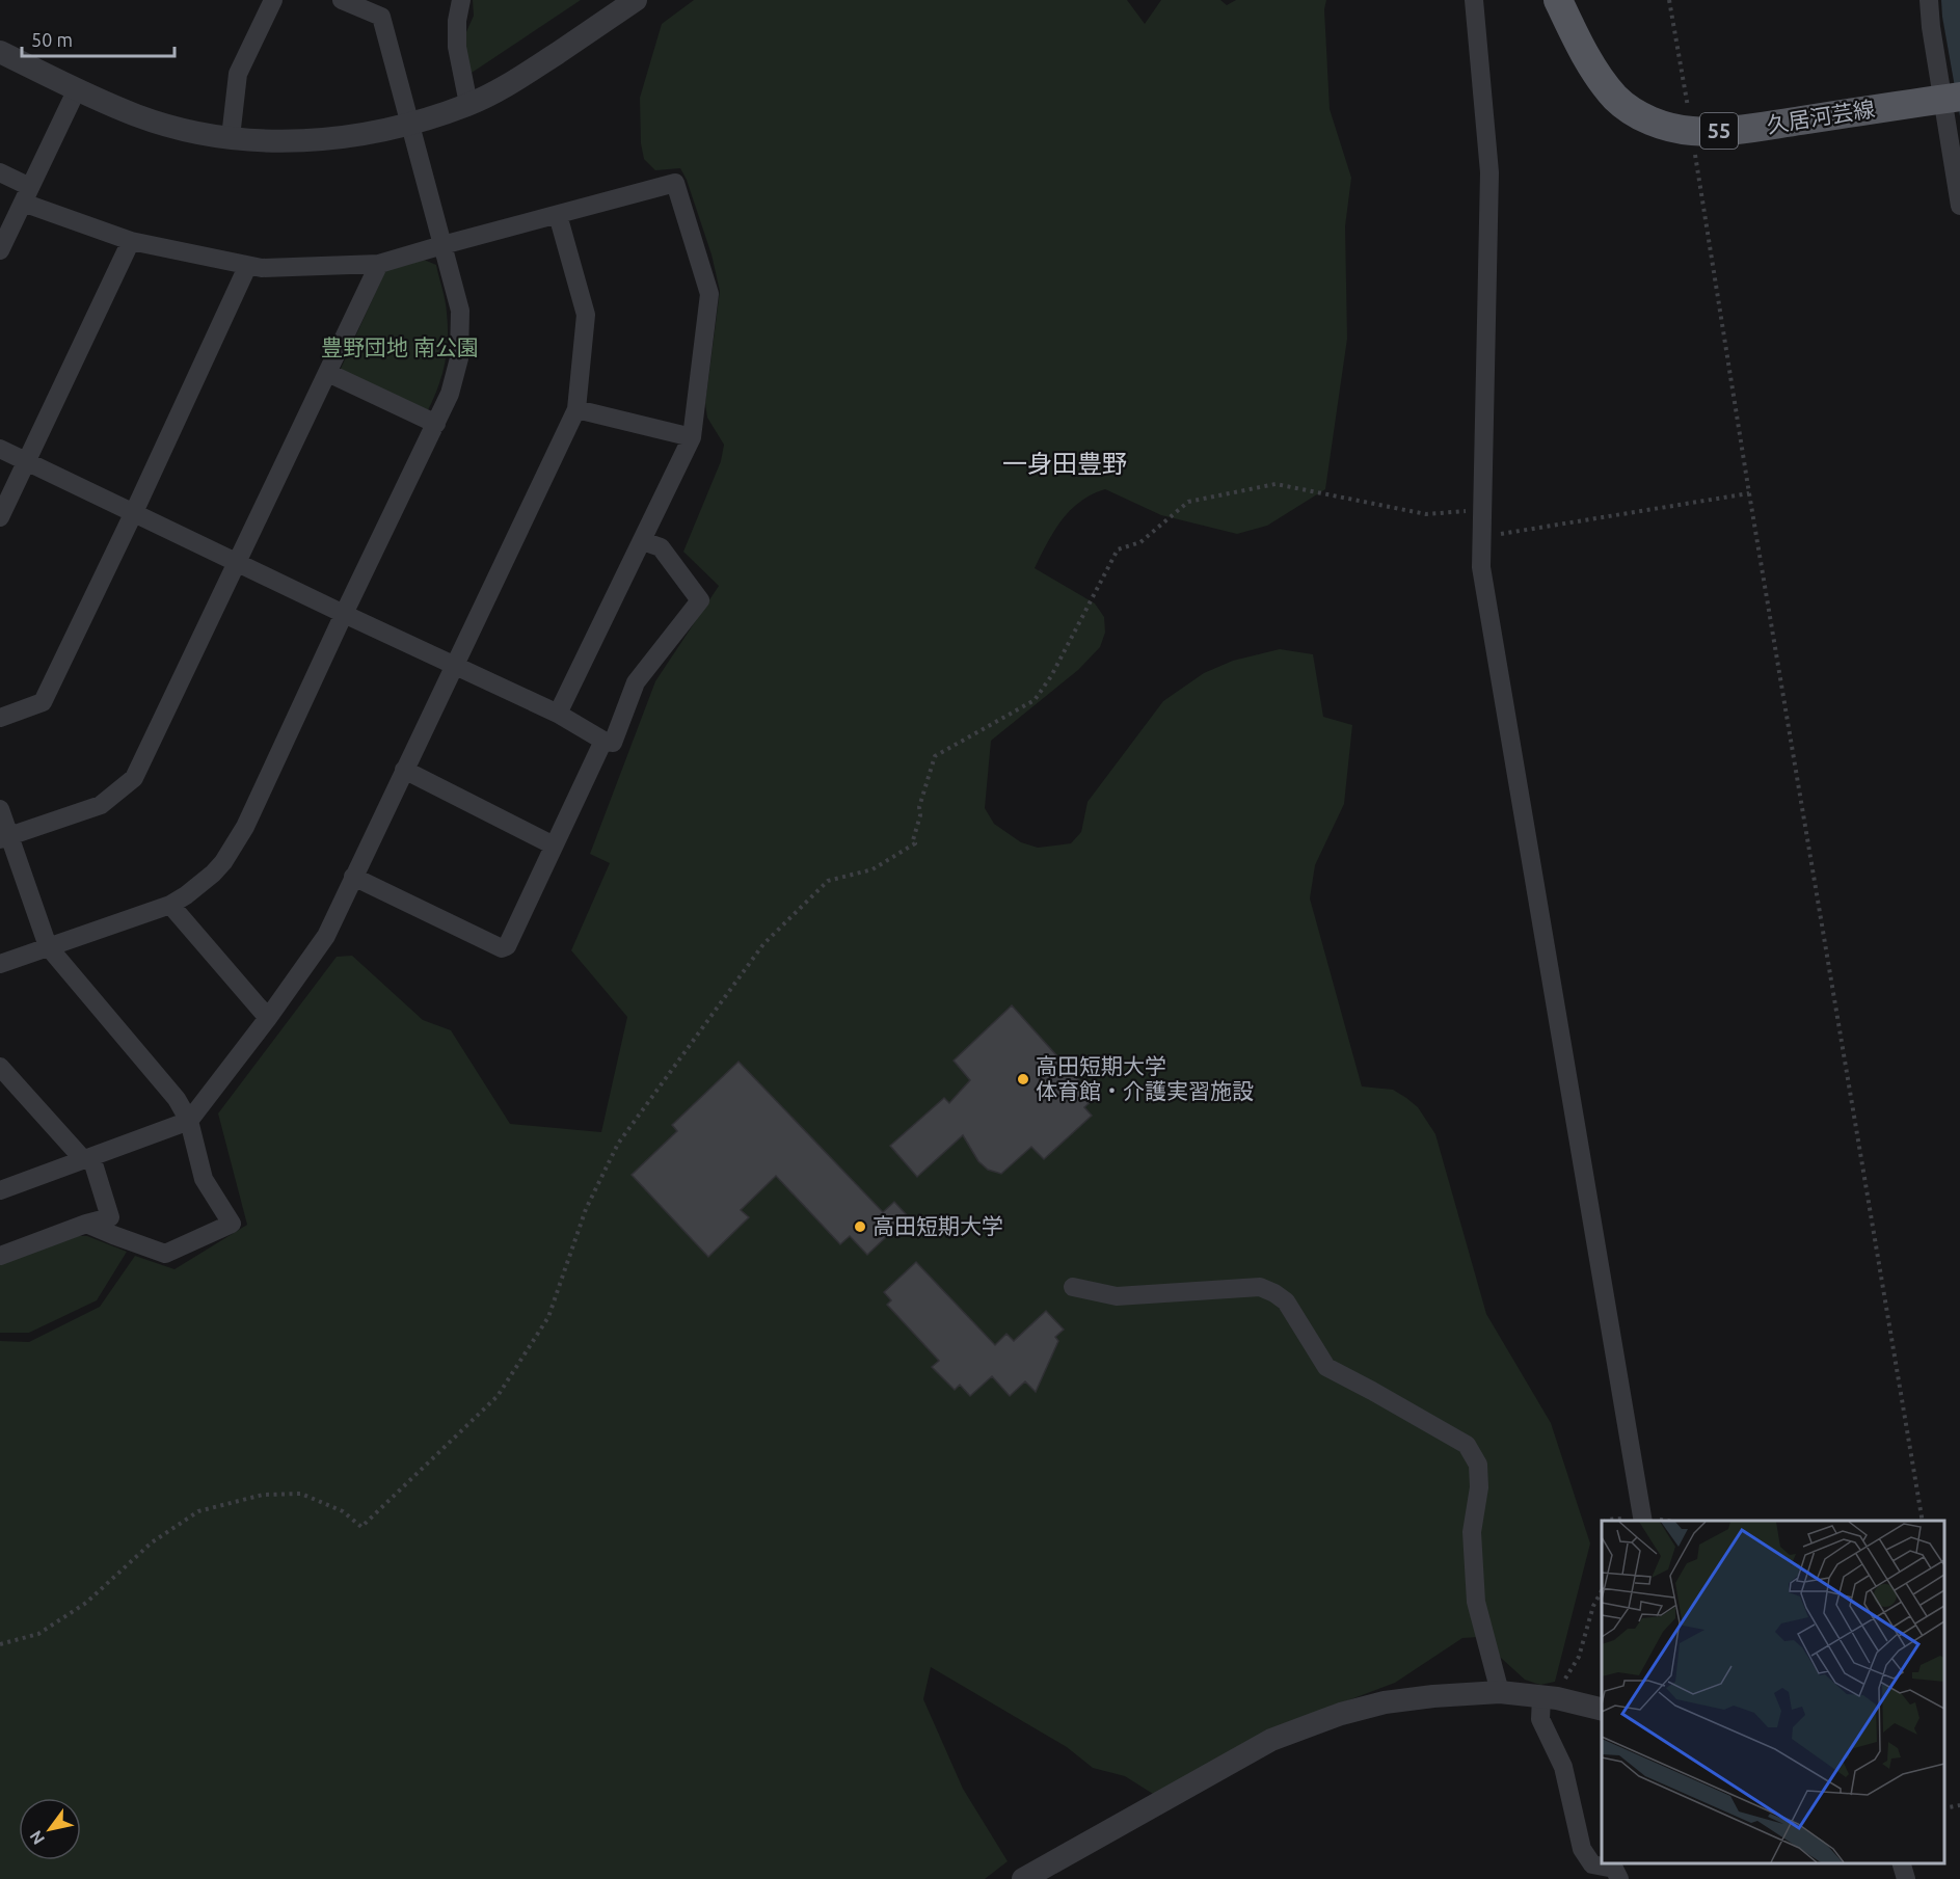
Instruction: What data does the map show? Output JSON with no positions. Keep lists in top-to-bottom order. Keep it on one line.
{"streets":{"main road":["久居河芸線","55"]},"districts":["一身田豊野"],"parks":["豊野団地 南公園"],"places":["高田短期大学 体育館・介護実習施設","高田短期大学"],"scale_bar":"50 m","north":"bottom left"}
